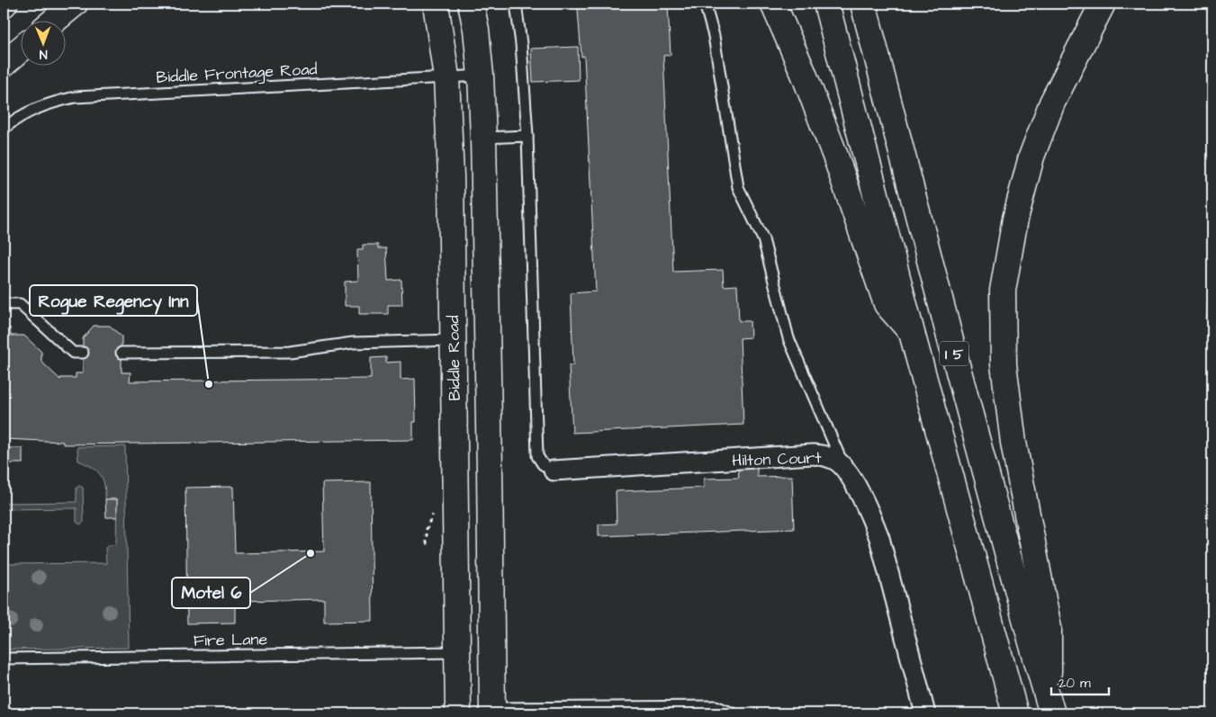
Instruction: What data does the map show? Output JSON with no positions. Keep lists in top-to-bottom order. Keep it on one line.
{"streets":{"main road":["I 5","Biddle Road"],"street":["Hilton Court"],"lane":["Biddle Frontage Road","Fire Lane"]},"crossings":[["Biddle Frontage Road","Biddle Road"],["Biddle Road","Fire Lane"]],"places":["Rogue Regency Inn","Motel 6"],"scale_bar":"20 m","north":"bottom"}
